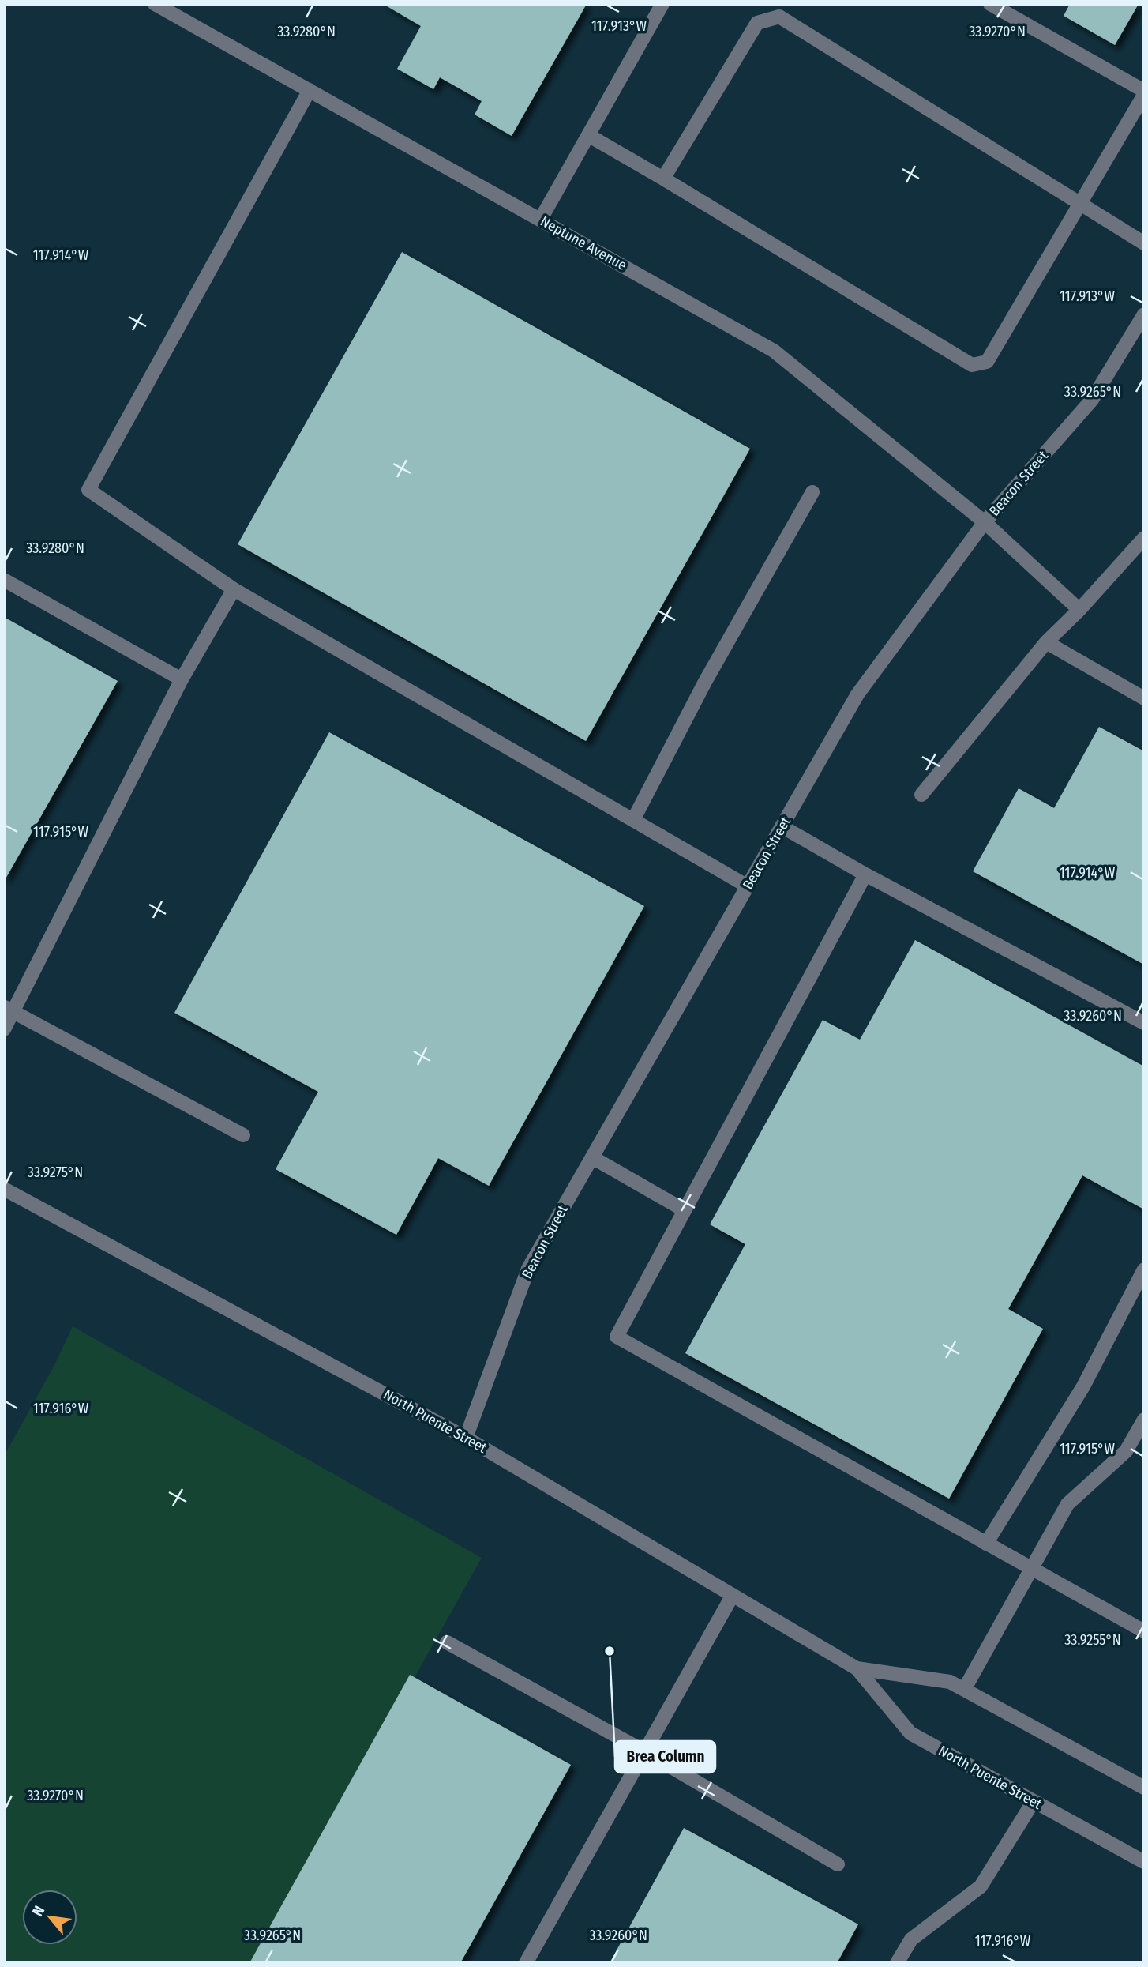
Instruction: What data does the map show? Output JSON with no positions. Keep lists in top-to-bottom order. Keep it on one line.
{"streets":{"street":["Neptune Avenue","Beacon Street","North Puente Street"]},"crossings":[["Neptune Avenue","Beacon Street"],["Beacon Street","North Puente Street"]],"places":["Brea Column"],"north":"top left","coordinates":["117.913°W","33.9270°N","33.9280°N","117.914°W","33.9265°N","117.915°W","33.9260°N","33.9275°N","117.916°W","33.9255°N"]}
